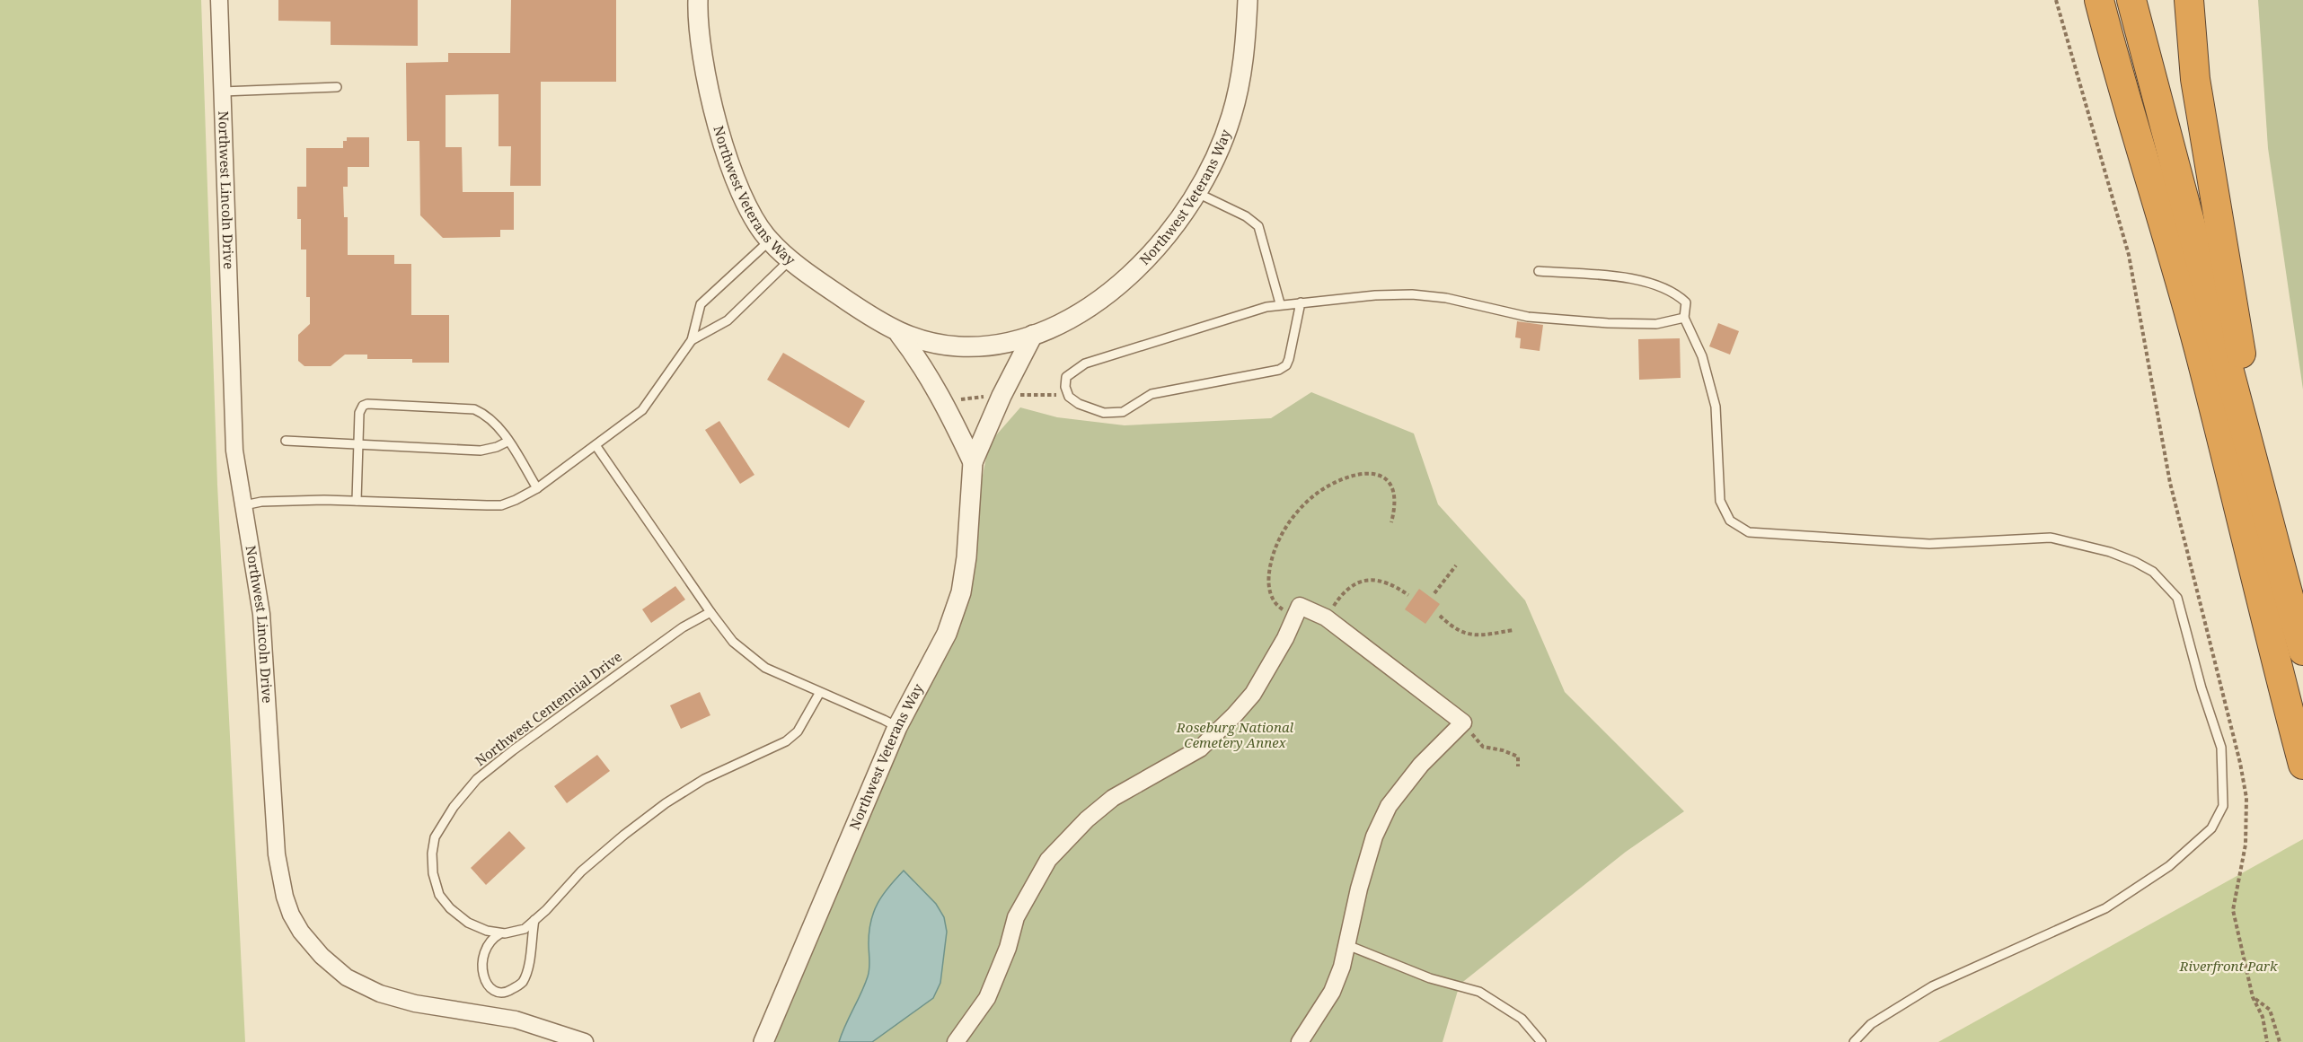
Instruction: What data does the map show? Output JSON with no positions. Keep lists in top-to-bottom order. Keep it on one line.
{"streets":{"street":["Northwest Lincoln Drive","Northwest Veterans Way"],"lane":["Northwest Centennial Drive"]},"parks":["Roseburg National Cemetery Annex","Riverfront Park"]}
